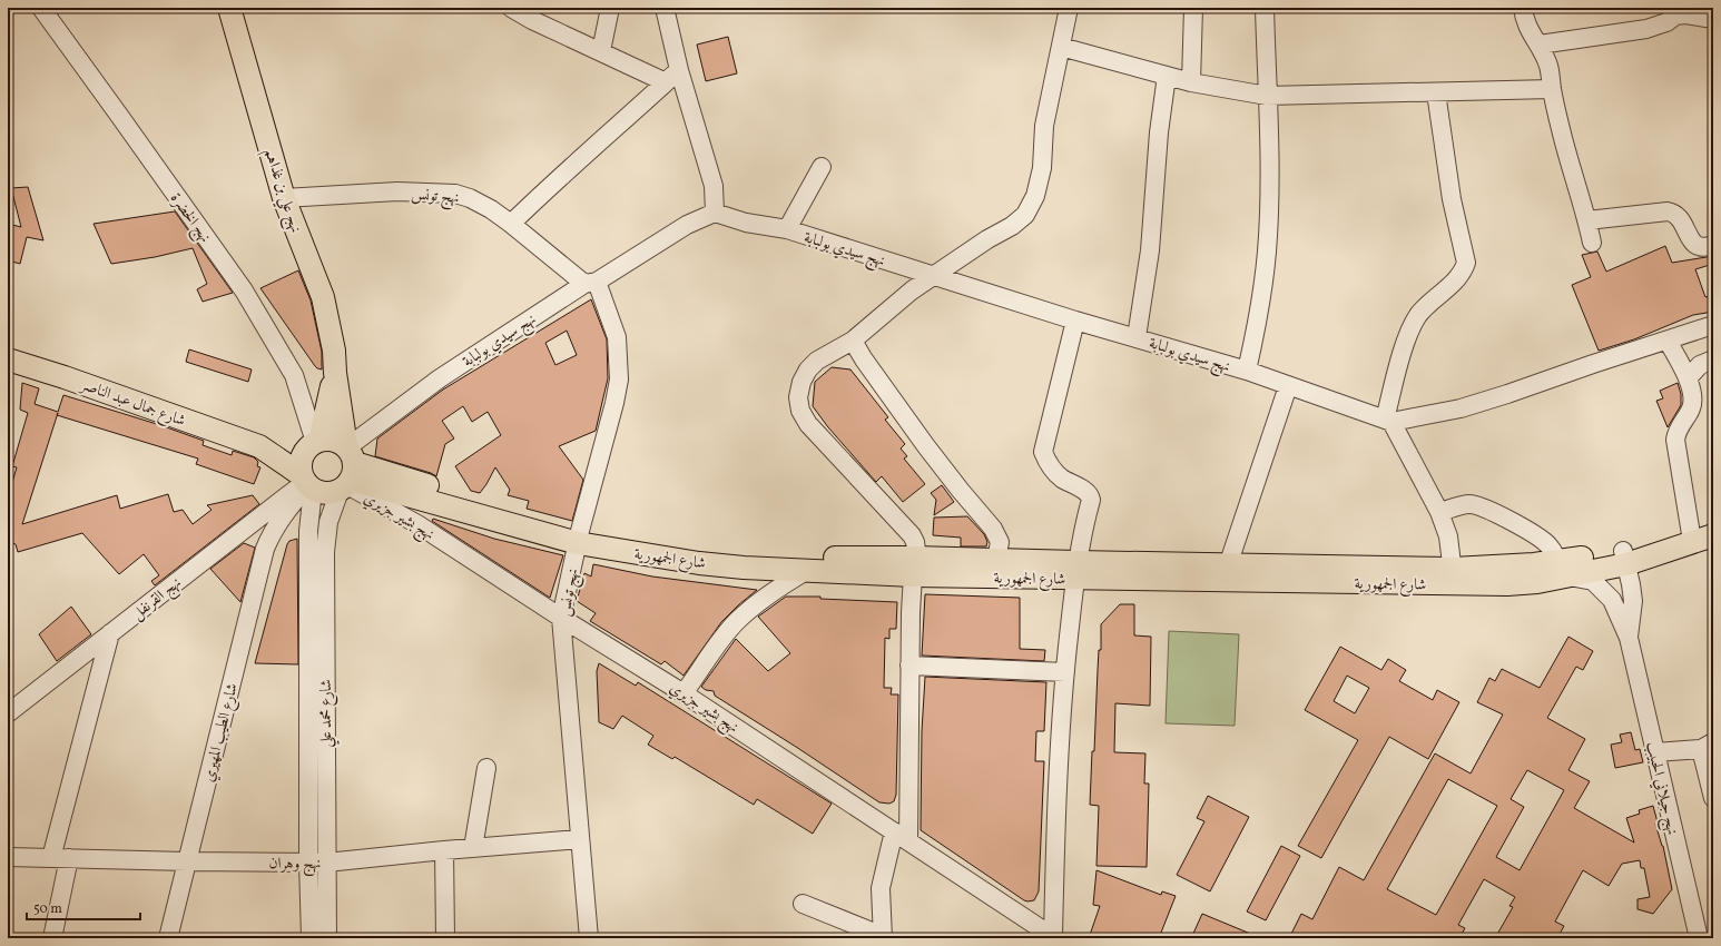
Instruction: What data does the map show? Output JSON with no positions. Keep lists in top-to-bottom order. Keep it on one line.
{"streets":{"main road":["نهج علي بن غذاهم","شارع جمال عبد الناصر","شارع الجمهورية"],"street":["نهج تونس","نهج الخضرة","نهج سيدي بولبابة","نهج بشير جزيري","نهج القرنفل","شارع محمد علي","شارع الطيب المهيري","نهج جيلاني الحبيب","نهج وهران"]},"crossings":[["نهج علي بن غذاهم","نهج تونس"],["نهج علي بن غذاهم","نهج الخضرة"],["نهج علي بن غذاهم","نهج سيدي بولبابة"],["نهج علي بن غذاهم","شارع جمال عبد الناصر"],["نهج علي بن غذاهم","نهج بشير جزيري"],["نهج علي بن غذاهم","شارع الجمهورية"],["نهج علي بن غذاهم","نهج القرنفل"],["نهج علي بن غذاهم","شارع محمد علي"],["نهج علي بن غذاهم","شارع الطيب المهيري"],["نهج تونس","نهج سيدي بولبابة"],["نهج تونس","نهج بشير جزيري"],["نهج تونس","شارع الجمهورية"],["نهج تونس","نهج وهران"],["نهج الخضرة","نهج سيدي بولبابة"],["نهج الخضرة","شارع جمال عبد الناصر"],["نهج الخضرة","نهج بشير جزيري"],["نهج الخضرة","شارع الجمهورية"],["نهج الخضرة","نهج القرنفل"],["نهج الخضرة","شارع محمد علي"],["نهج الخضرة","شارع الطيب المهيري"],["نهج سيدي بولبابة","شارع جمال عبد الناصر"],["نهج سيدي بولبابة","نهج بشير جزيري"],["نهج سيدي بولبابة","شارع الجمهورية"],["نهج سيدي بولبابة","نهج القرنفل"],["نهج سيدي بولبابة","شارع محمد علي"],["نهج سيدي بولبابة","شارع الطيب المهيري"],["شارع جمال عبد الناصر","نهج بشير جزيري"],["شارع جمال عبد الناصر","شارع الجمهورية"],["شارع جمال عبد الناصر","نهج القرنفل"],["شارع جمال عبد الناصر","شارع محمد علي"],["شارع جمال عبد الناصر","شارع الطيب المهيري"],["نهج بشير جزيري","شارع الجمهورية"],["نهج بشير جزيري","نهج القرنفل"],["نهج بشير جزيري","شارع محمد علي"],["نهج بشير جزيري","شارع الطيب المهيري"],["شارع الجمهورية","نهج القرنفل"],["شارع الجمهورية","شارع محمد علي"],["شارع الجمهورية","شارع الطيب المهيري"],["شارع الجمهورية","نهج جيلاني الحبيب"],["نهج القرنفل","شارع محمد علي"],["نهج القرنفل","شارع الطيب المهيري"],["شارع محمد علي","شارع الطيب المهيري"],["شارع محمد علي","نهج وهران"],["شارع الطيب المهيري","نهج وهران"]],"scale_bar":"50 m"}
